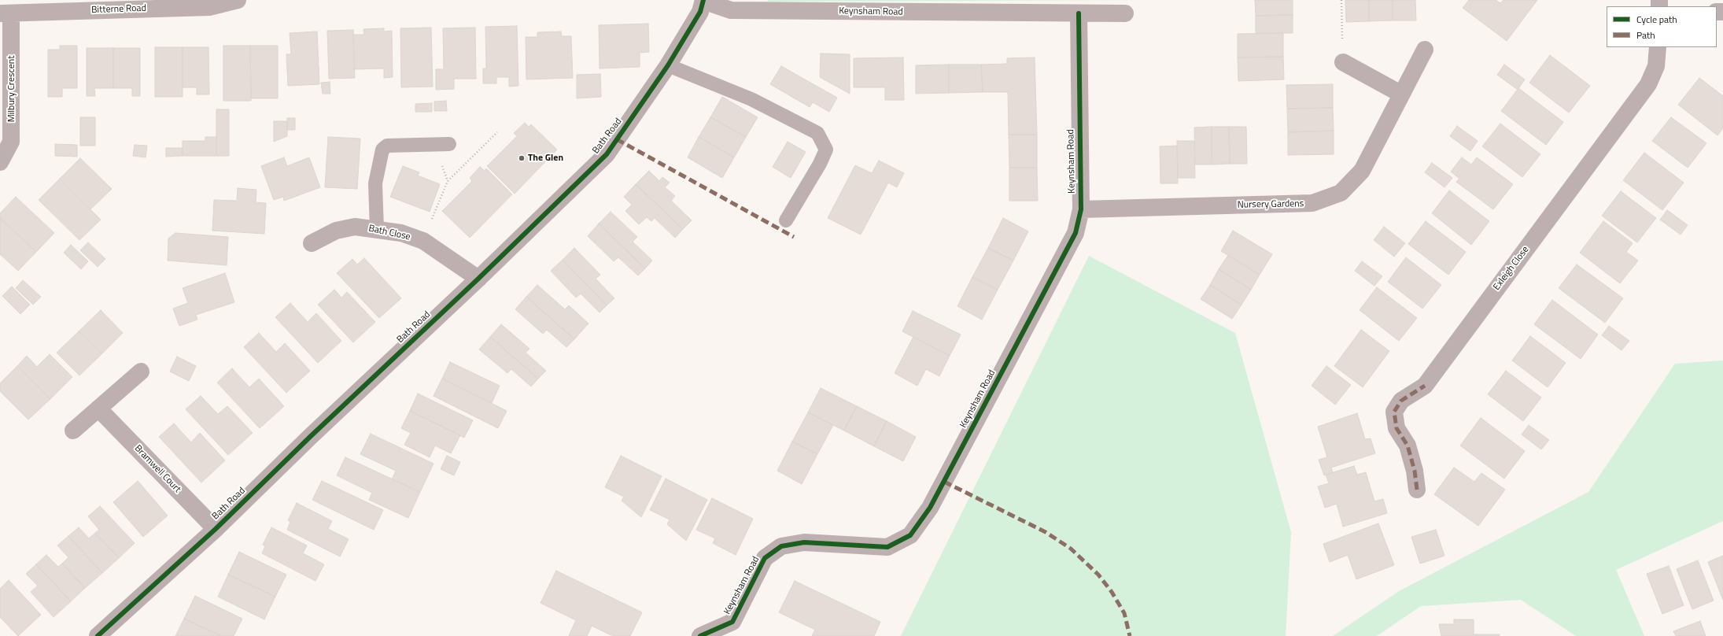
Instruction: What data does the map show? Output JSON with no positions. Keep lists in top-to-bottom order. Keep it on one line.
{"streets":{"street":["Bitterne Road","Keynsham Road","Milbury Crescent","Bath Road","Nursery Gardens","Bath Close","Exleigh Close","Bramwell Court"]},"crossings":[["Bitterne Road","Milbury Crescent"],["Keynsham Road","Bath Road"],["Keynsham Road","Nursery Gardens"],["Bath Road","Bath Close"],["Bath Road","Bramwell Court"]],"places":["The Glen"],"legend":["Cycle path","Path"]}
